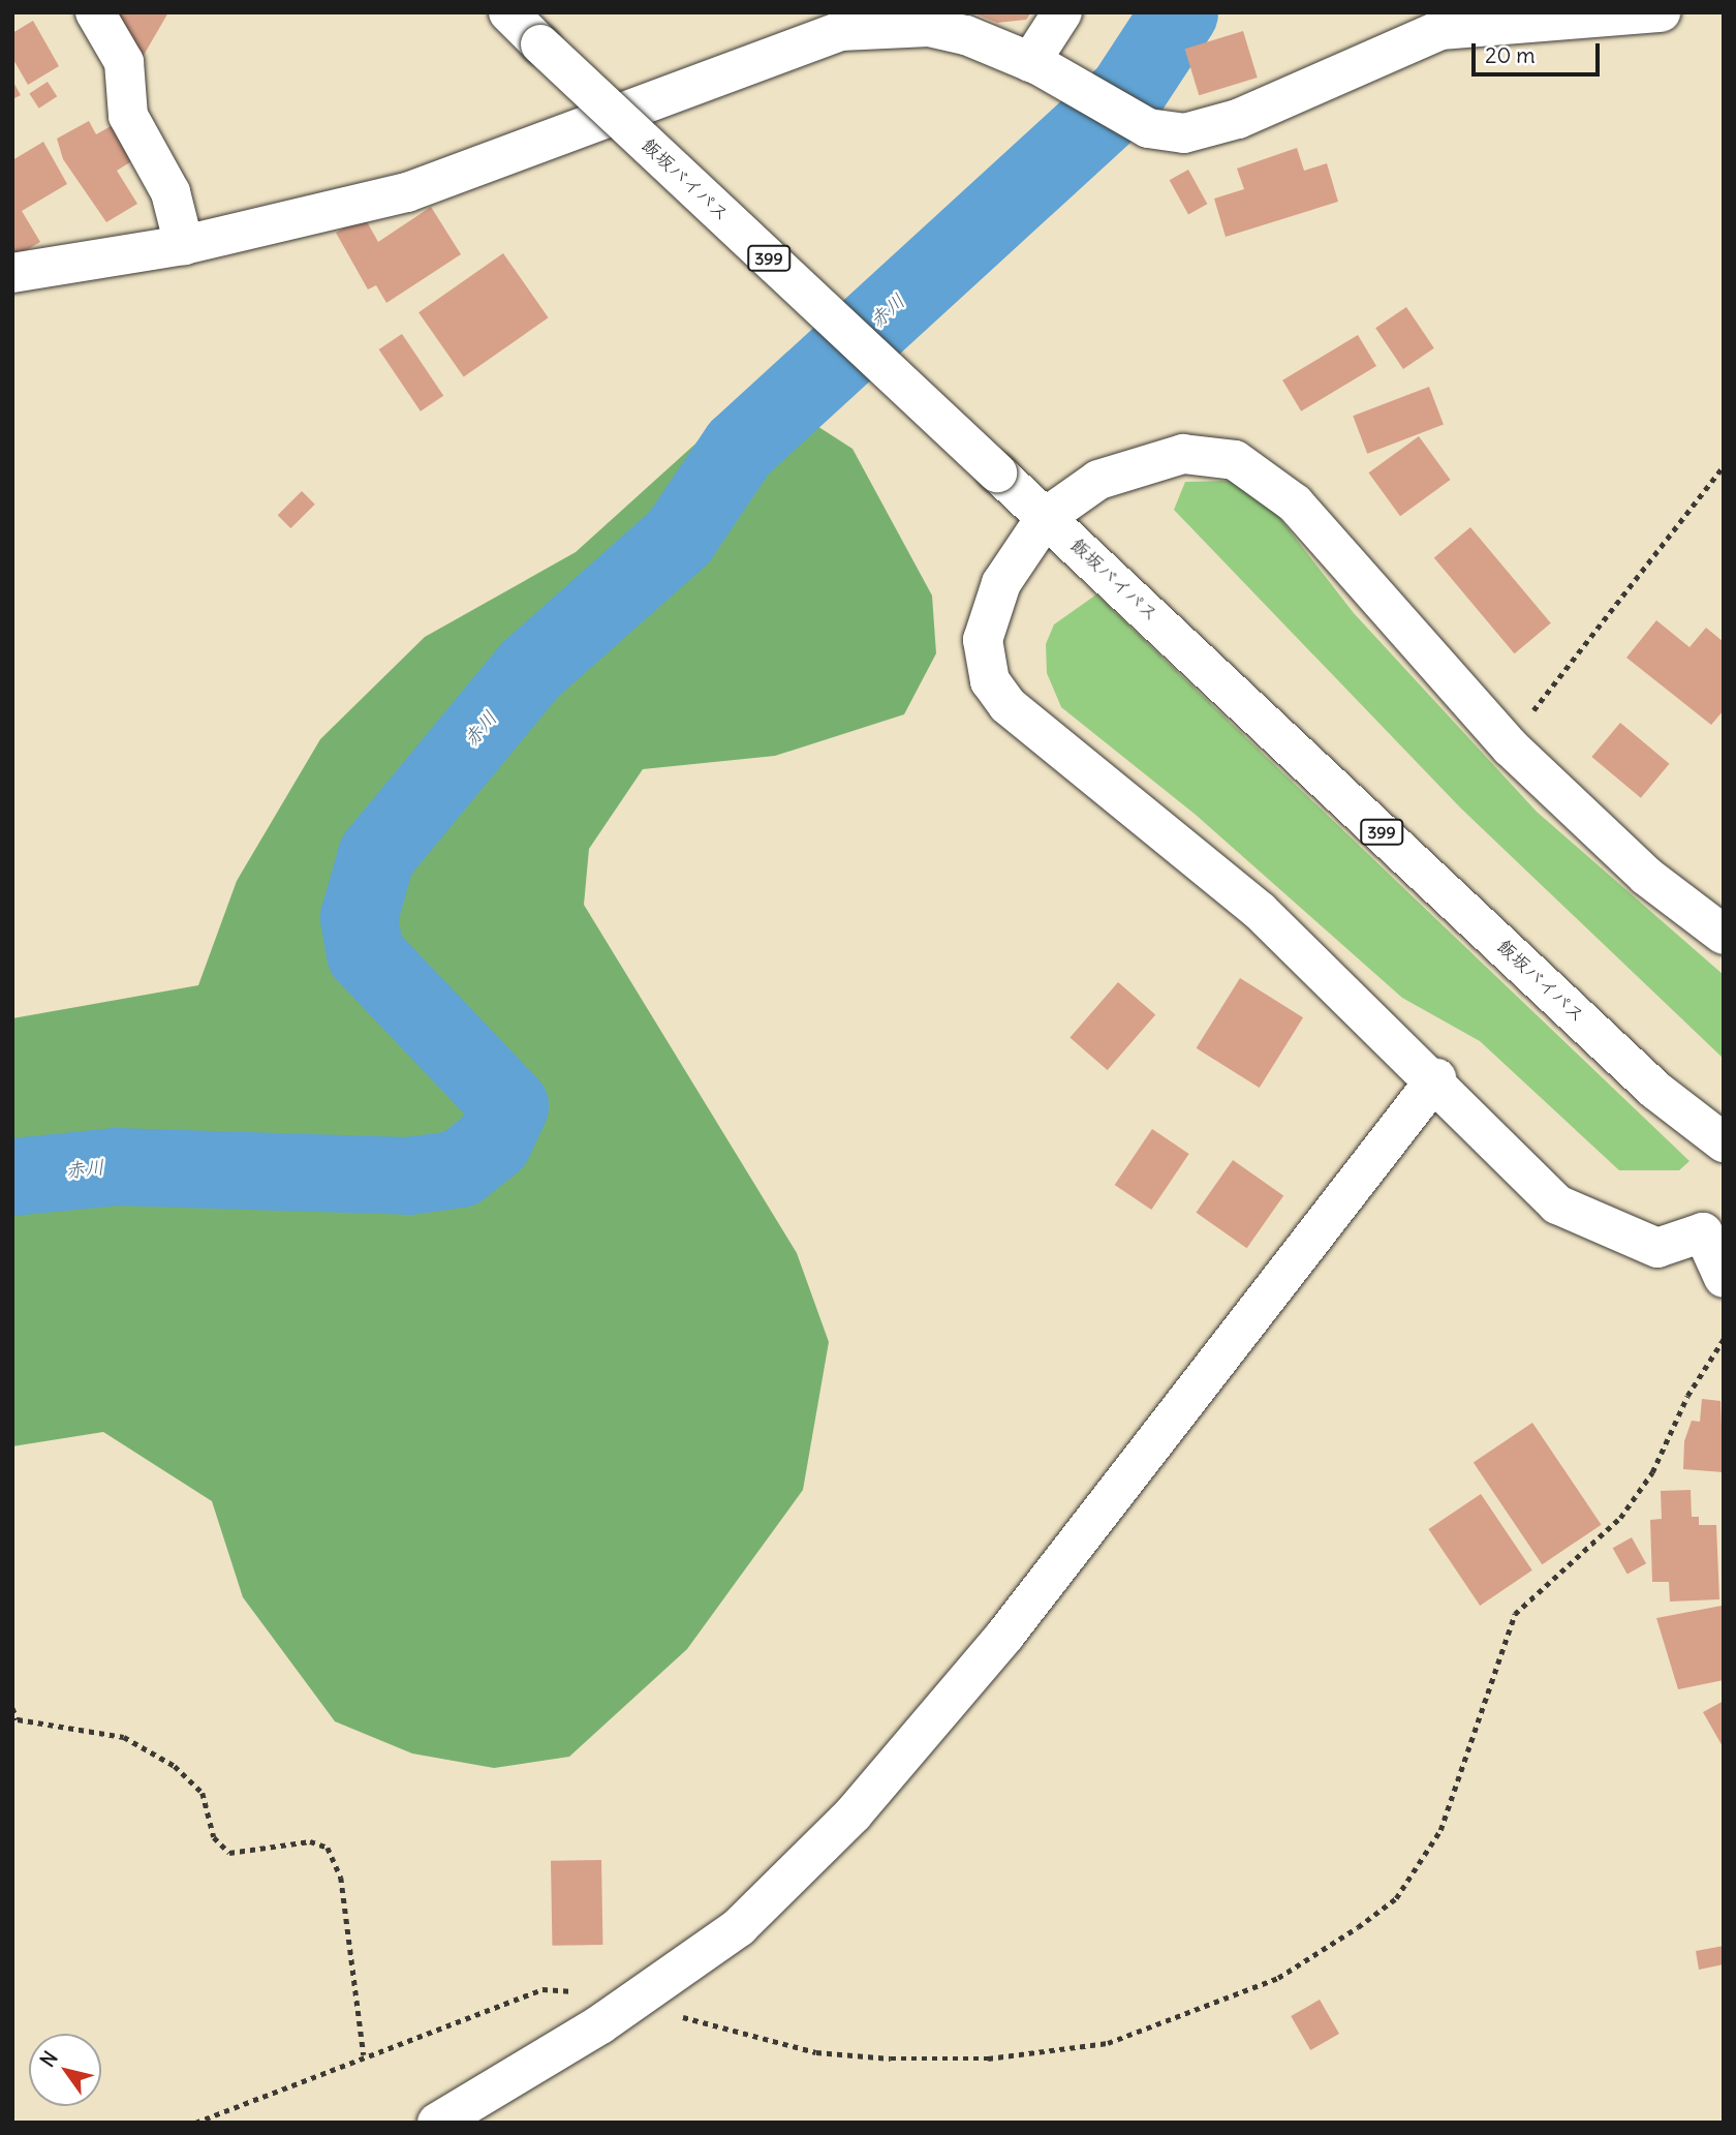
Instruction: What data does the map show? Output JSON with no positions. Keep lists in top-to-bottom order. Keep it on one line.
{"streets":{"main road":["飯坂バイパス","399"]},"water":["赤川"],"scale_bar":"20 m","north":"top left"}
